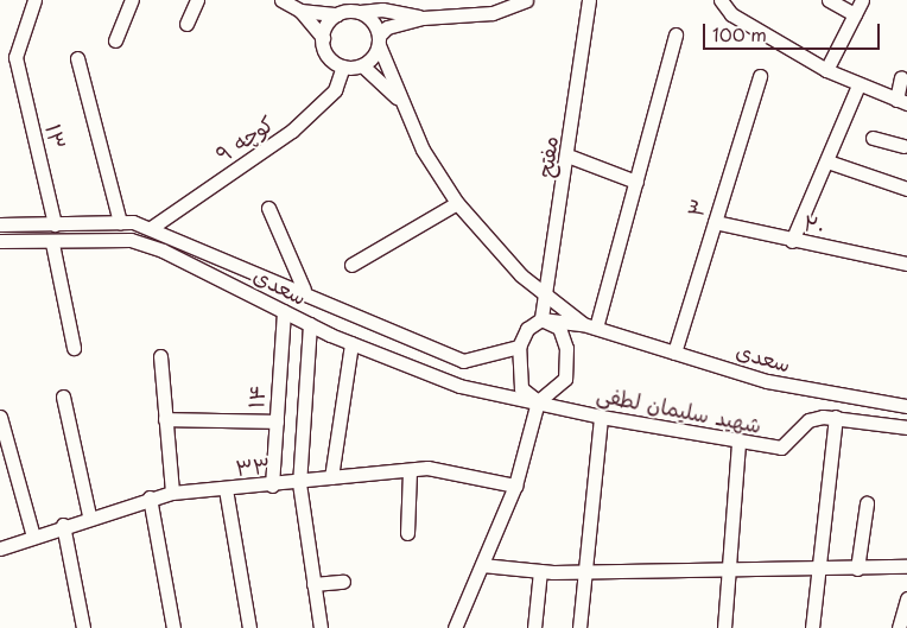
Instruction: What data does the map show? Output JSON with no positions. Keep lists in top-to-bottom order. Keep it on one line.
{"streets":{"street":["۱۳","کوچه ۹","مفتح","۳","۲۰","سعدی","۱۴","شهید سلیمان لطفی","۳۳"]},"crossings":[["۱۳","سعدی"],["کوچه ۹","سعدی"],["مفتح","سعدی"],["۳","۲۰"],["۳","سعدی"],["سعدی","۱۴"],["سعدی","شهید سلیمان لطفی"],["۱۴","۳۳"]],"scale_bar":"100 m"}
